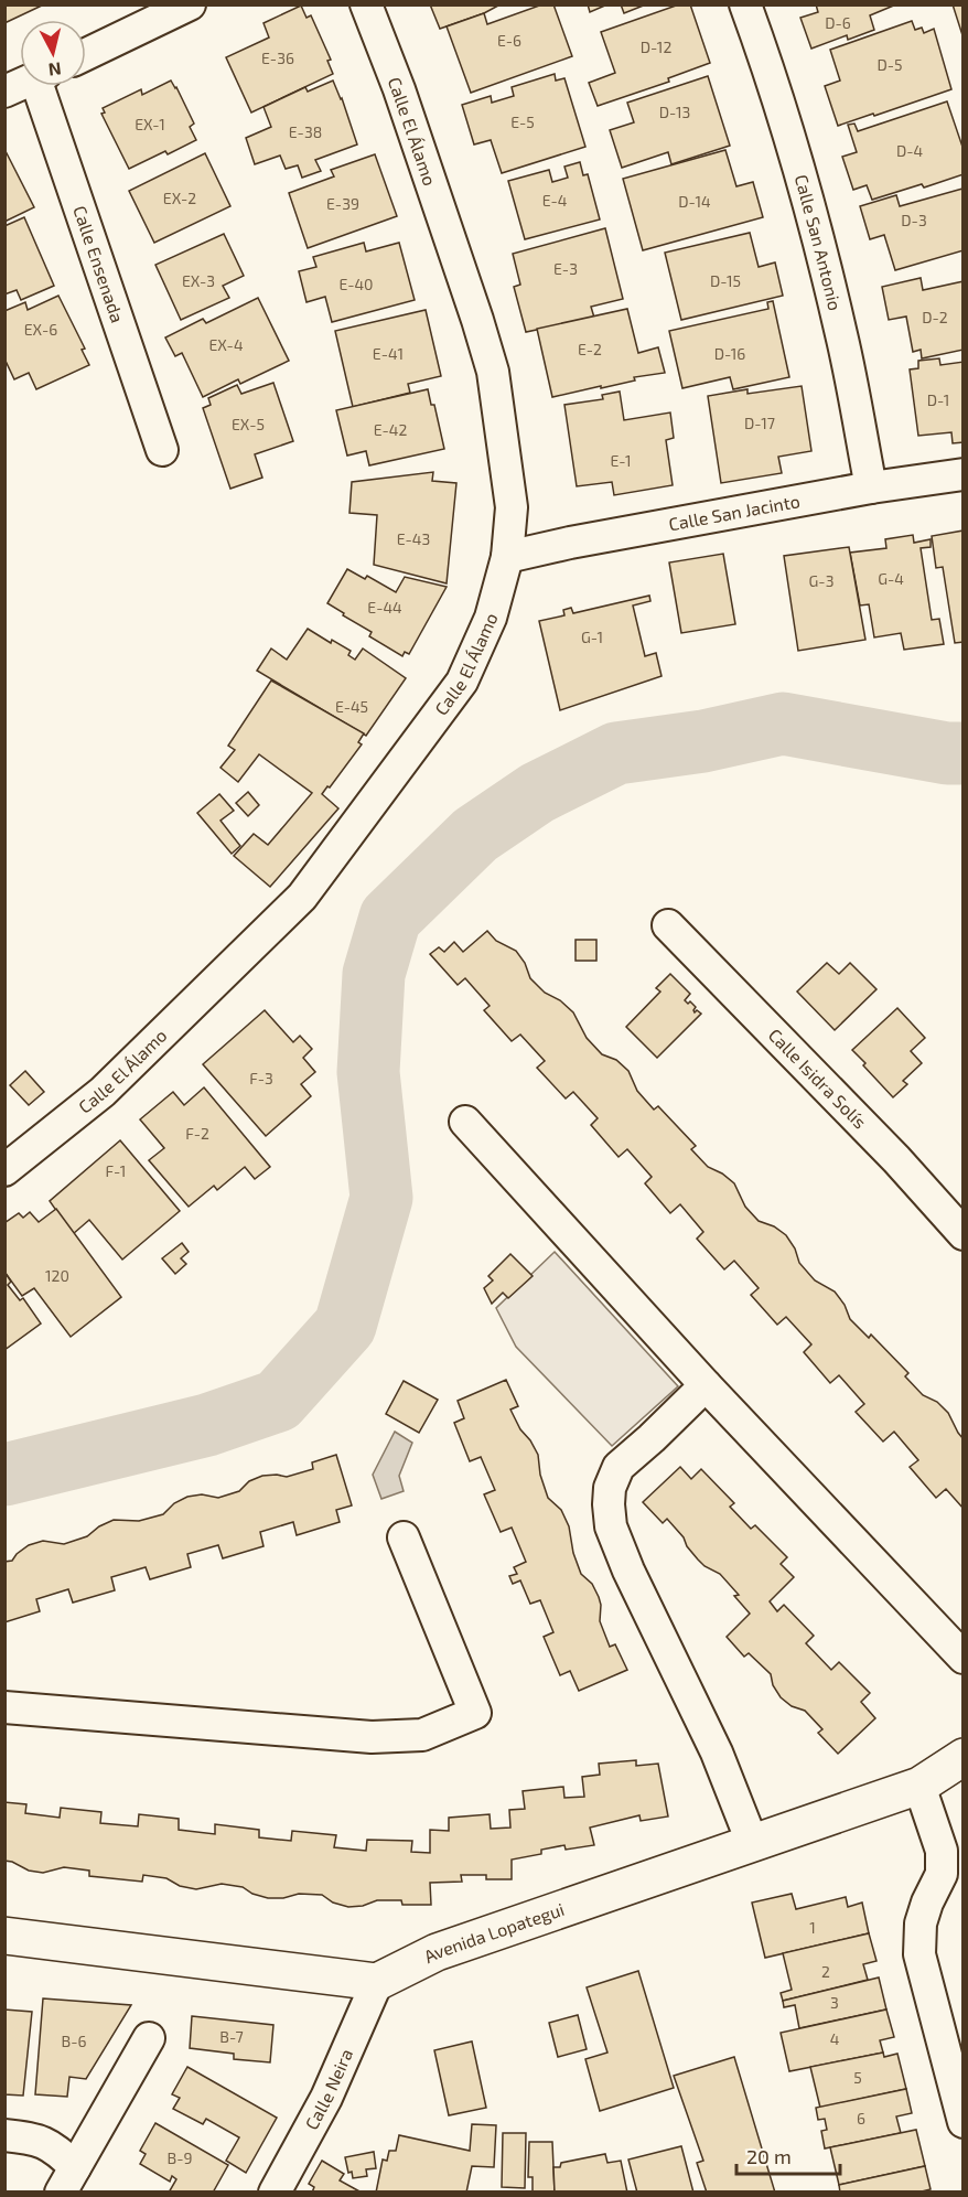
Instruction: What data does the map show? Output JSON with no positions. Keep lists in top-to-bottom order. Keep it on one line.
{"streets":{"street":["Calle El Álamo","Calle San Antonio","Calle Ensenada","Calle San Jacinto","Calle Isidra Solís","Avenida Lopategui","Calle Neira"]},"crossings":[["Calle El Álamo","Calle San Jacinto"],["Calle San Antonio","Calle San Jacinto"],["Avenida Lopategui","Calle Neira"]],"house_numbers":["D-6","E-6","D-12","E-36","D-5","D-13","E-5","EX-1","E-38","D-4","EX-2","E-4","D-14","E-39","D-3","E-3","EX-3","D-15","E-40","D-2","EX-6","EX-4","E-2","E-41","D-16","D-1","D-17","EX-5","E-42","E-1","E-43","G-4","G-3","E-44","G-1","E-45","F-3","F-2","F-1","120","1","2","3","B-7","4","B-6","5","6","B-9"],"scale_bar":"20 m","north":"bottom"}
